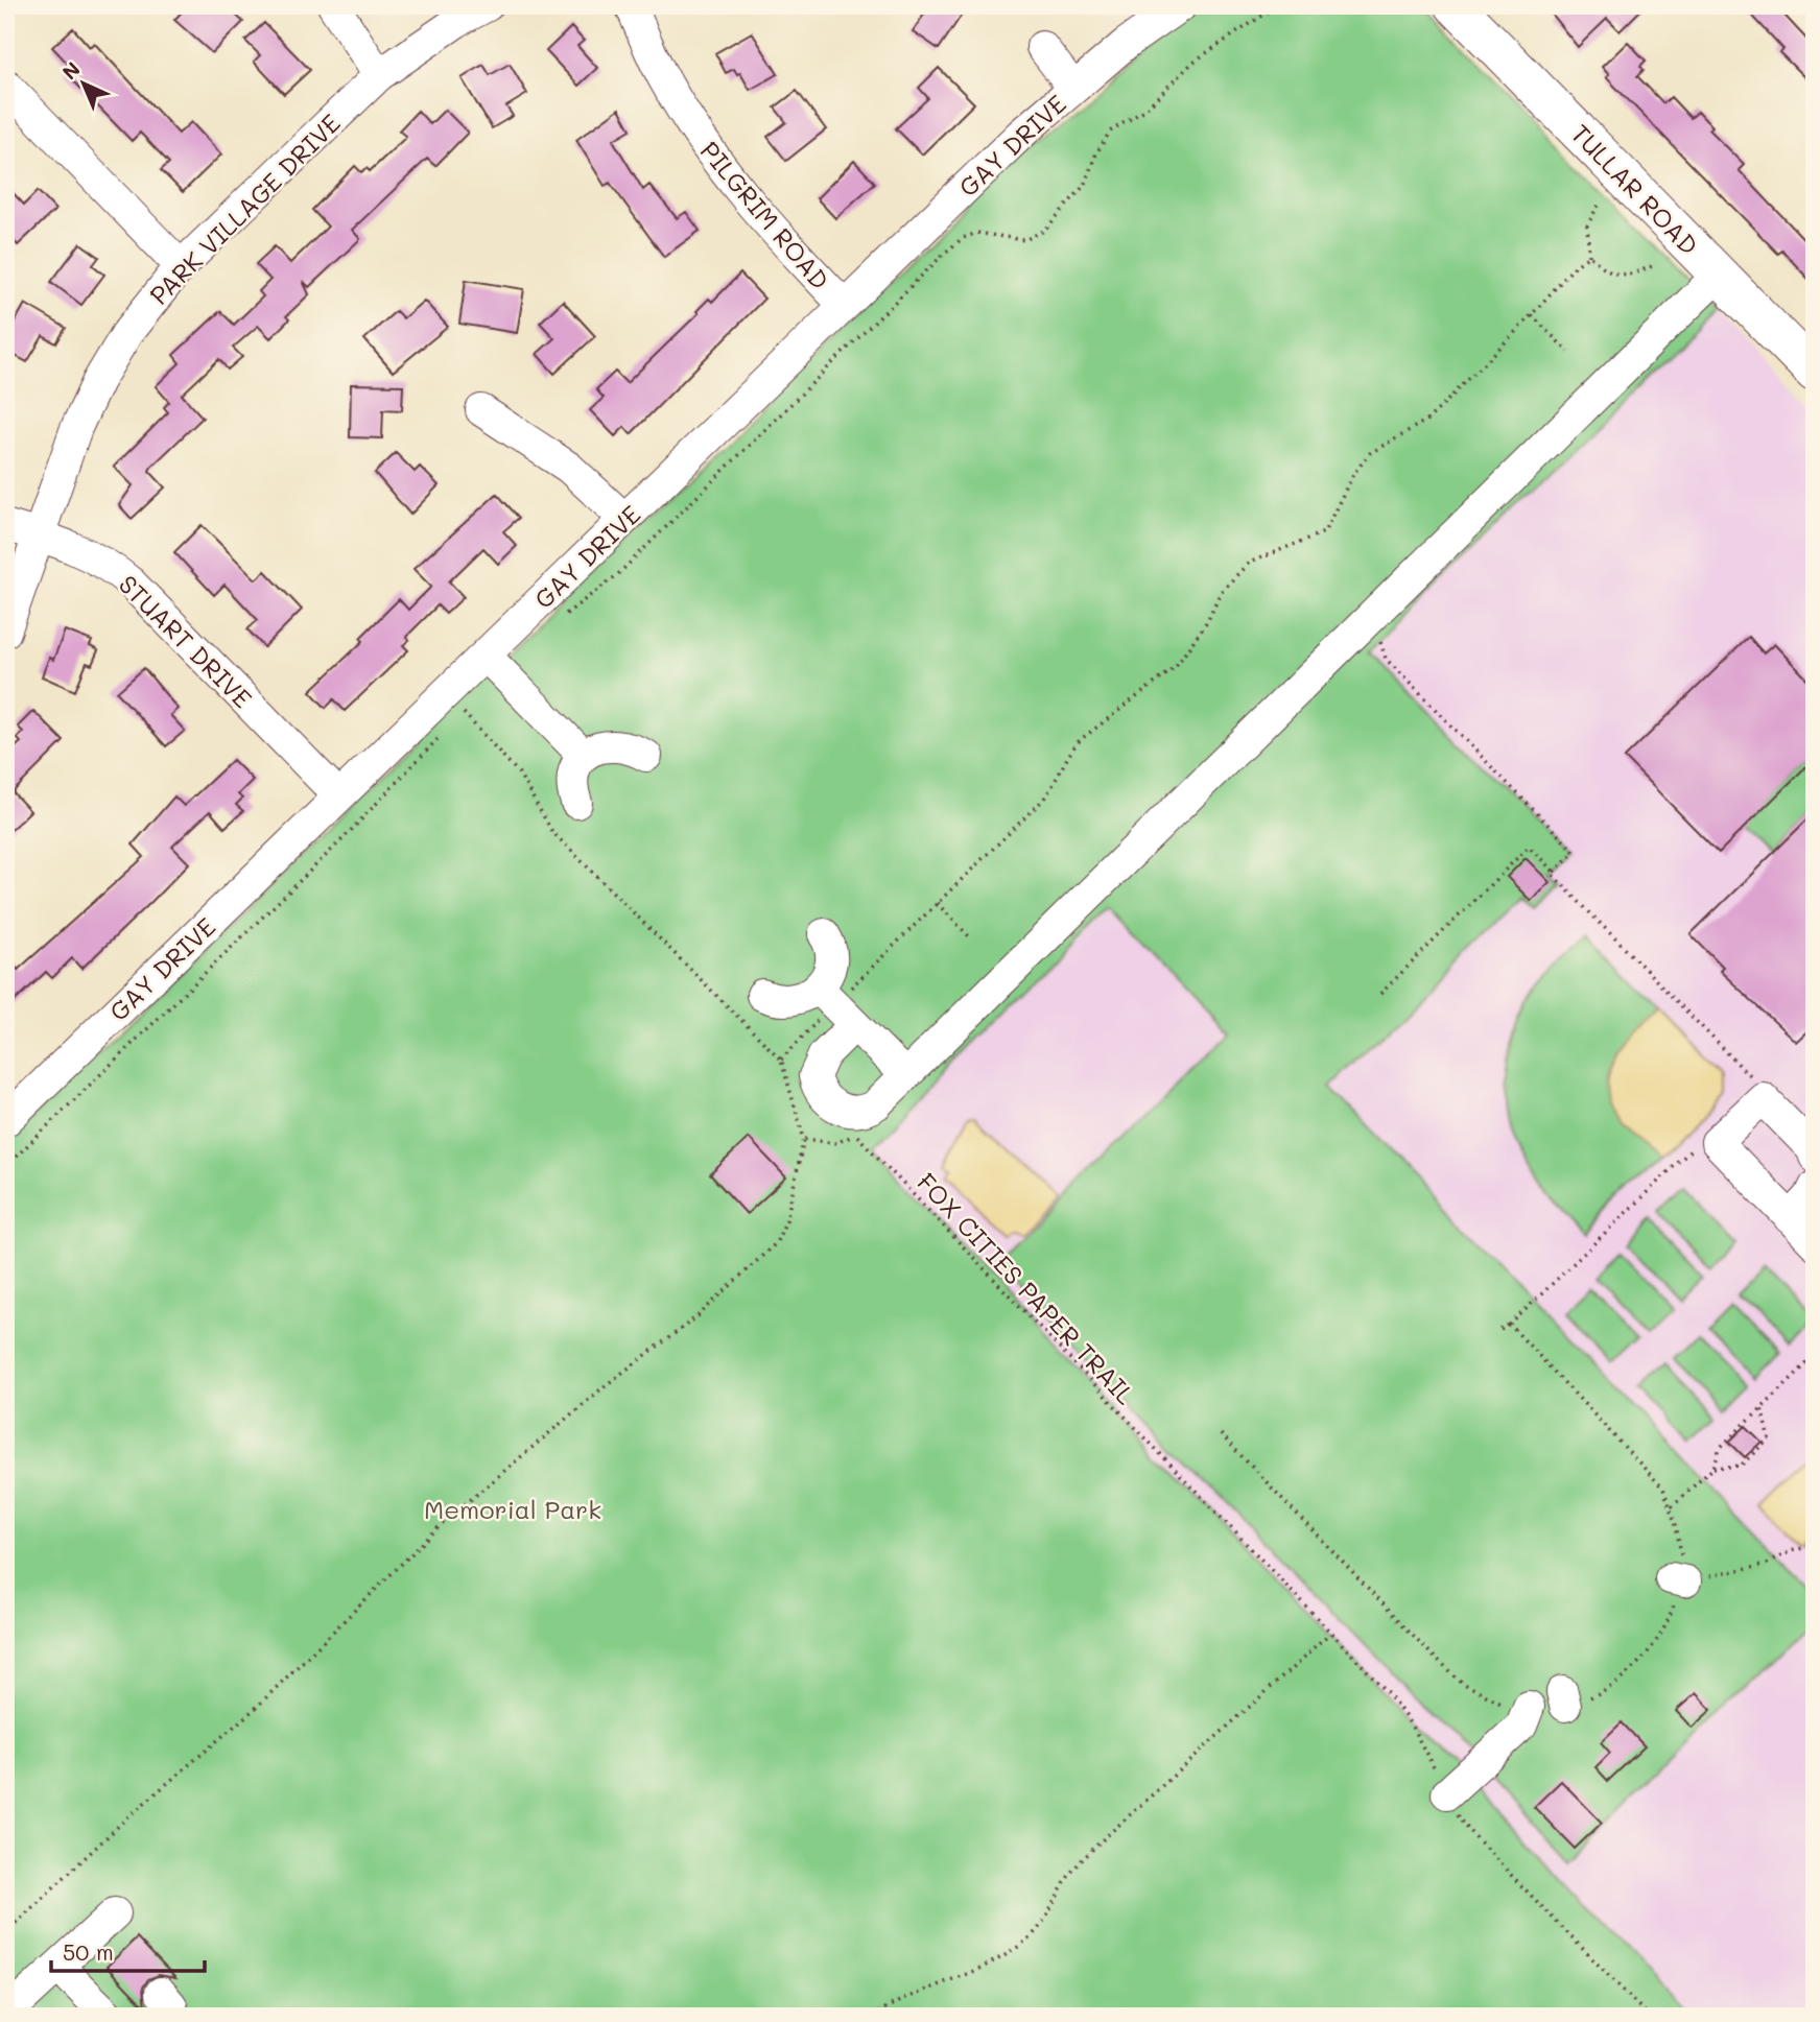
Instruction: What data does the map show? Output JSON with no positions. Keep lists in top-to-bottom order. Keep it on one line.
{"streets":{"main road":["TULLAR ROAD"],"street":["GAY DRIVE","PARK VILLAGE DRIVE","PILGRIM ROAD","STUART DRIVE"],"path":["FOX CITIES PAPER TRAIL"]},"crossings":[["GAY DRIVE","PILGRIM ROAD"],["GAY DRIVE","STUART DRIVE"],["PARK VILLAGE DRIVE","STUART DRIVE"]],"parks":["Memorial Park"],"scale_bar":"50 m","north":"top left"}
